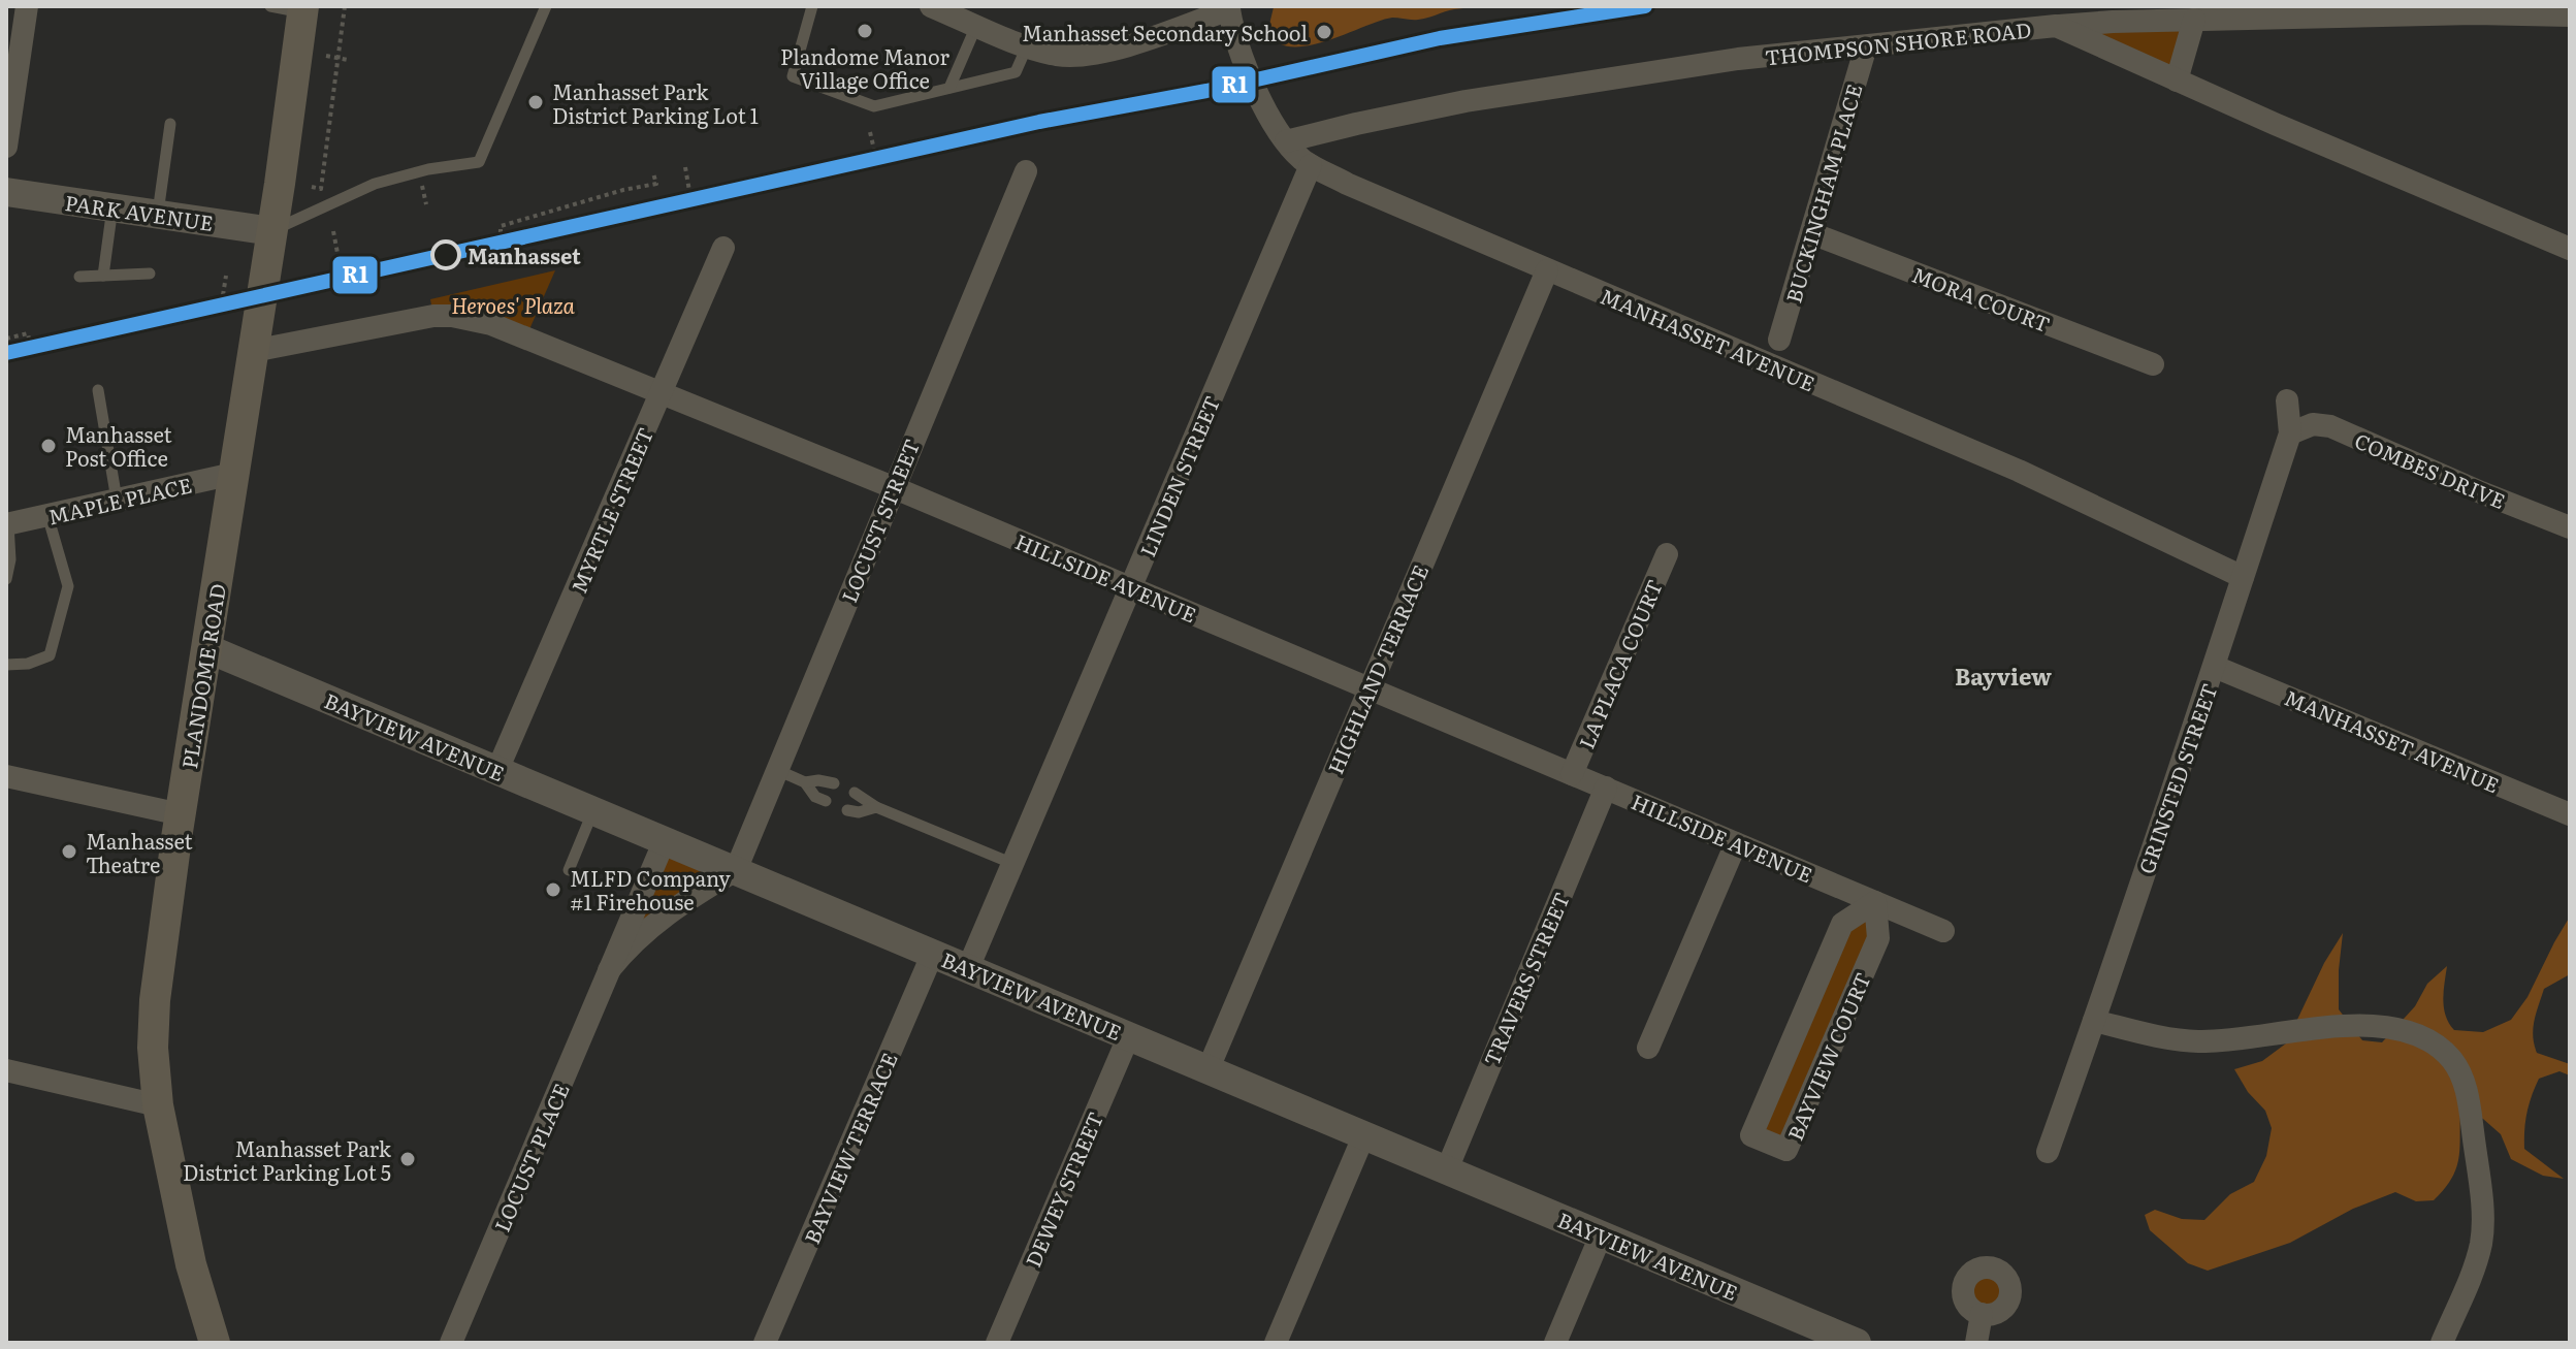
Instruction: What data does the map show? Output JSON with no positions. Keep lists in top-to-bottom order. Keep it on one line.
{"streets":{"main road":["PLANDOME ROAD"],"street":["THOMPSON SHORE ROAD","BUCKINGHAM PLACE","PARK AVENUE","MORA COURT","MANHASSET AVENUE","COMBES DRIVE","LINDEN STREET","MAPLE PLACE","MYRTLE STREET","LOCUST STREET","HILLSIDE AVENUE","LA PLACA COURT","HIGHLAND TERRACE","BAYVIEW AVENUE","GRINSTED STREET","TRAVERS STREET","BAYVIEW COURT","BAYVIEW TERRACE","LOCUST PLACE","DEWEY STREET"]},"crossings":[["THOMPSON SHORE ROAD","BUCKINGHAM PLACE"],["THOMPSON SHORE ROAD","MANHASSET AVENUE"],["BUCKINGHAM PLACE","MORA COURT"],["PARK AVENUE","PLANDOME ROAD"],["MANHASSET AVENUE","LINDEN STREET"],["MANHASSET AVENUE","HIGHLAND TERRACE"],["MANHASSET AVENUE","GRINSTED STREET"],["COMBES DRIVE","GRINSTED STREET"],["LINDEN STREET","HILLSIDE AVENUE"],["LINDEN STREET","BAYVIEW AVENUE"],["MAPLE PLACE","PLANDOME ROAD"],["MYRTLE STREET","HILLSIDE AVENUE"],["MYRTLE STREET","BAYVIEW AVENUE"],["LOCUST STREET","HILLSIDE AVENUE"],["LOCUST STREET","BAYVIEW AVENUE"],["LOCUST STREET","LOCUST PLACE"],["HILLSIDE AVENUE","LA PLACA COURT"],["HILLSIDE AVENUE","HIGHLAND TERRACE"],["HILLSIDE AVENUE","PLANDOME ROAD"],["HILLSIDE AVENUE","TRAVERS STREET"],["HILLSIDE AVENUE","BAYVIEW COURT"],["HIGHLAND TERRACE","BAYVIEW AVENUE"],["PLANDOME ROAD","BAYVIEW AVENUE"],["BAYVIEW AVENUE","TRAVERS STREET"],["BAYVIEW AVENUE","BAYVIEW TERRACE"],["BAYVIEW AVENUE","LOCUST PLACE"],["BAYVIEW AVENUE","DEWEY STREET"]],"districts":["Bayview"],"parks":["Heroes' Plaza"],"places":["Plandome Manor Village Office","Manhasset Secondary School","Manhasset Park District Parking Lot 1","Manhasset","Manhasset Post Office","Manhasset Theatre","MLFD Company #1 Firehouse","Manhasset Park District Parking Lot 5"],"lines":["transit line R1"]}
